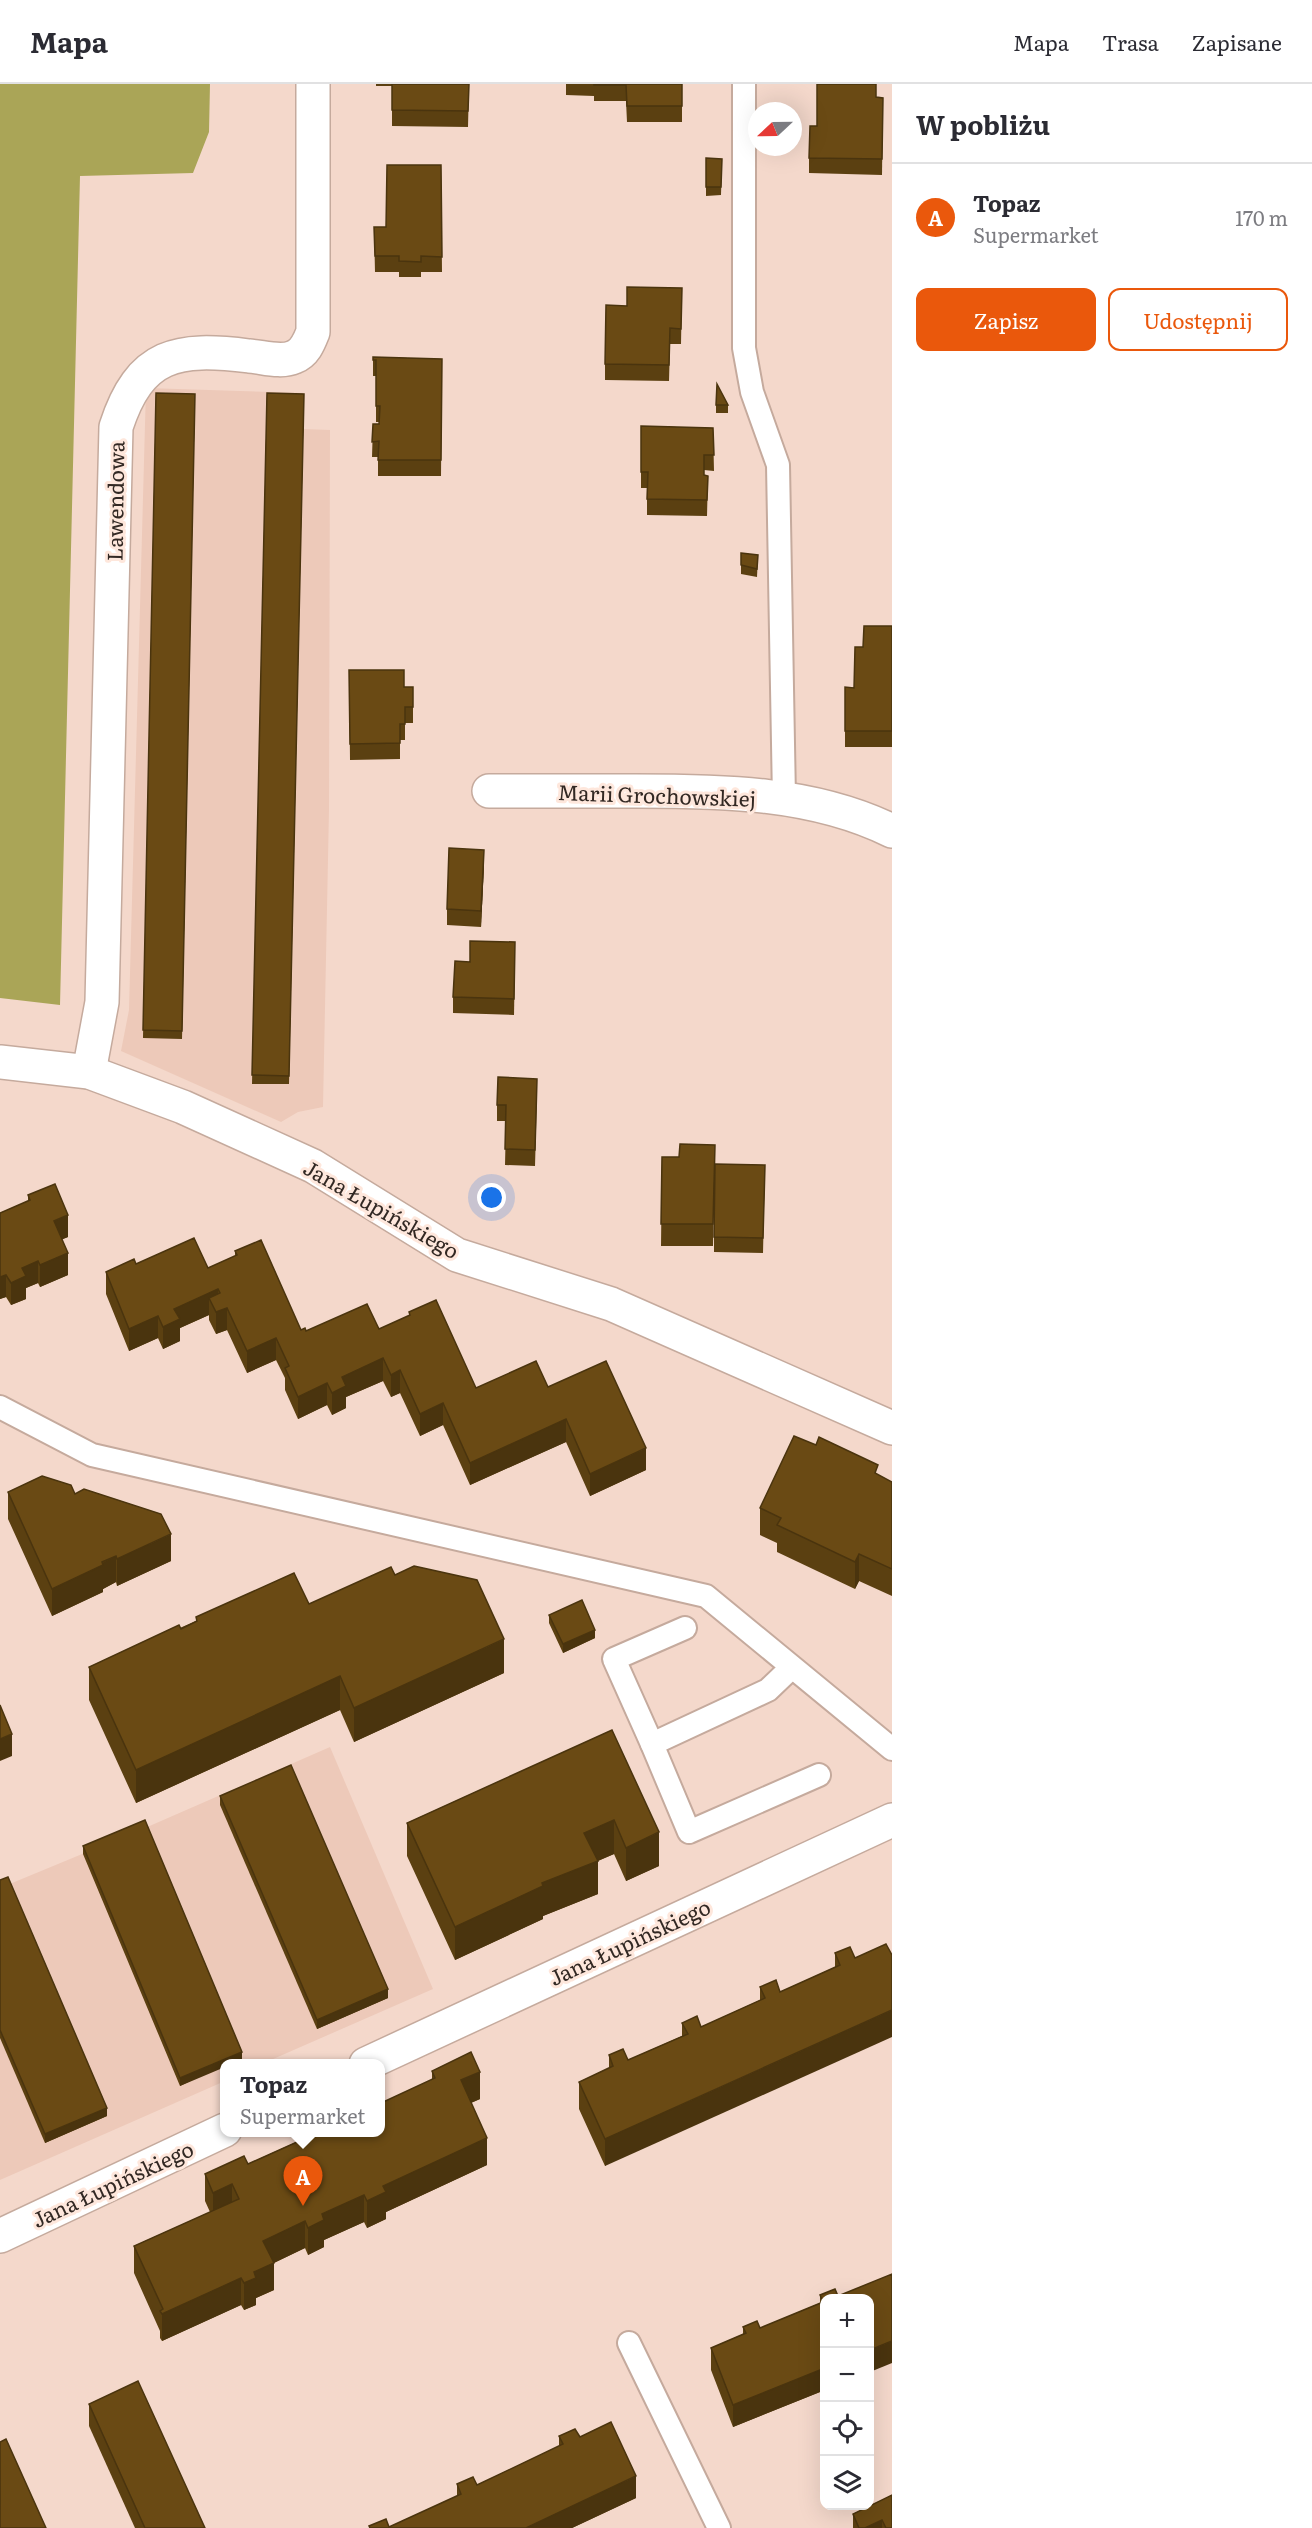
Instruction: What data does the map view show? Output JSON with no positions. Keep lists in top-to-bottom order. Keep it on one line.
{"streets":{"street":["Lawendowa","Marii Grochowskiej","Jana Łupińskiego"]},"crossings":[["Lawendowa","Jana Łupińskiego"]],"north":"left","page":{"header":"Mapa","nav":["Mapa","Trasa","Zapisane"],"heading":"W pobliżu","list":[{"mark":"A","name":"Topaz","note":"Supermarket","value":"170 m"}],"buttons":["Zapisz","Udostępnij"],"popup":["Topaz","Supermarket"],"pins":"A","map_buttons":["+","−"]}}
